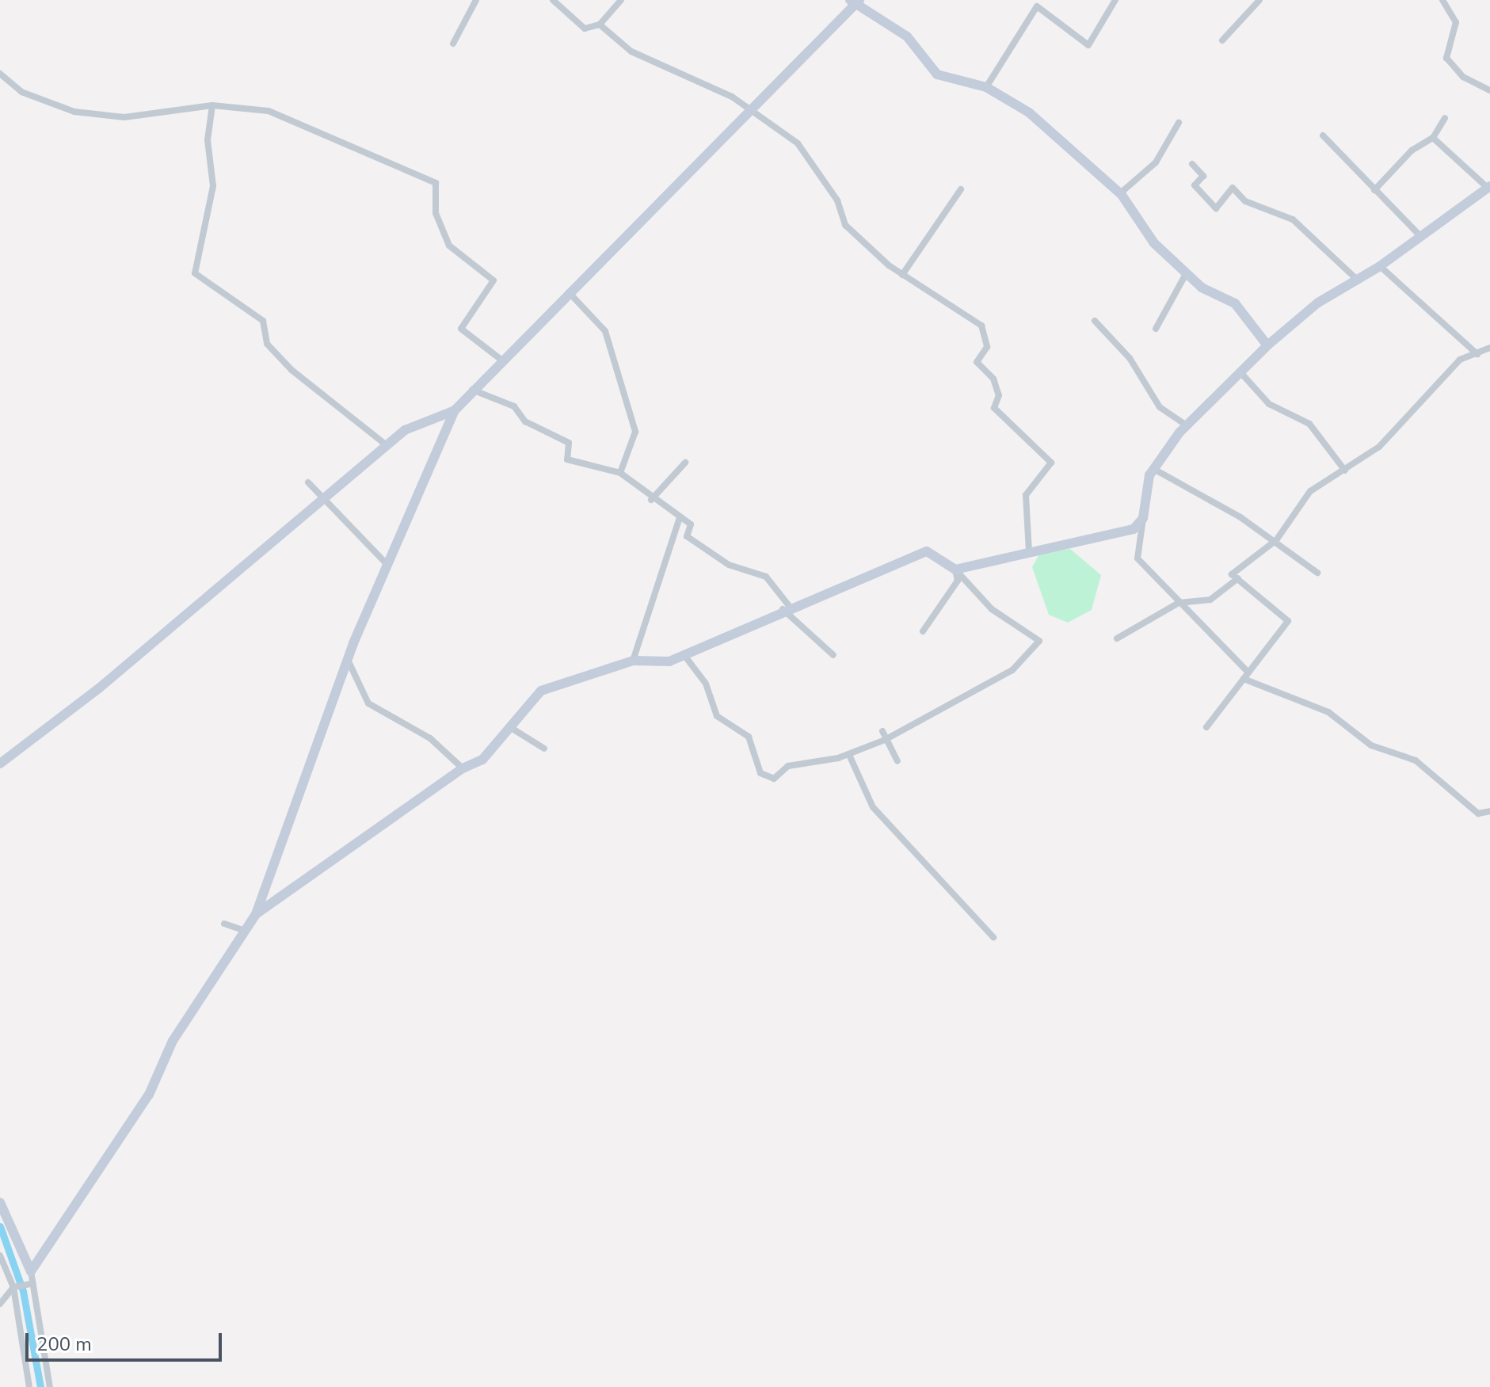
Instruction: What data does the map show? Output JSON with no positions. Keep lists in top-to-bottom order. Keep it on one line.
{"scale_bar":"200 m"}
